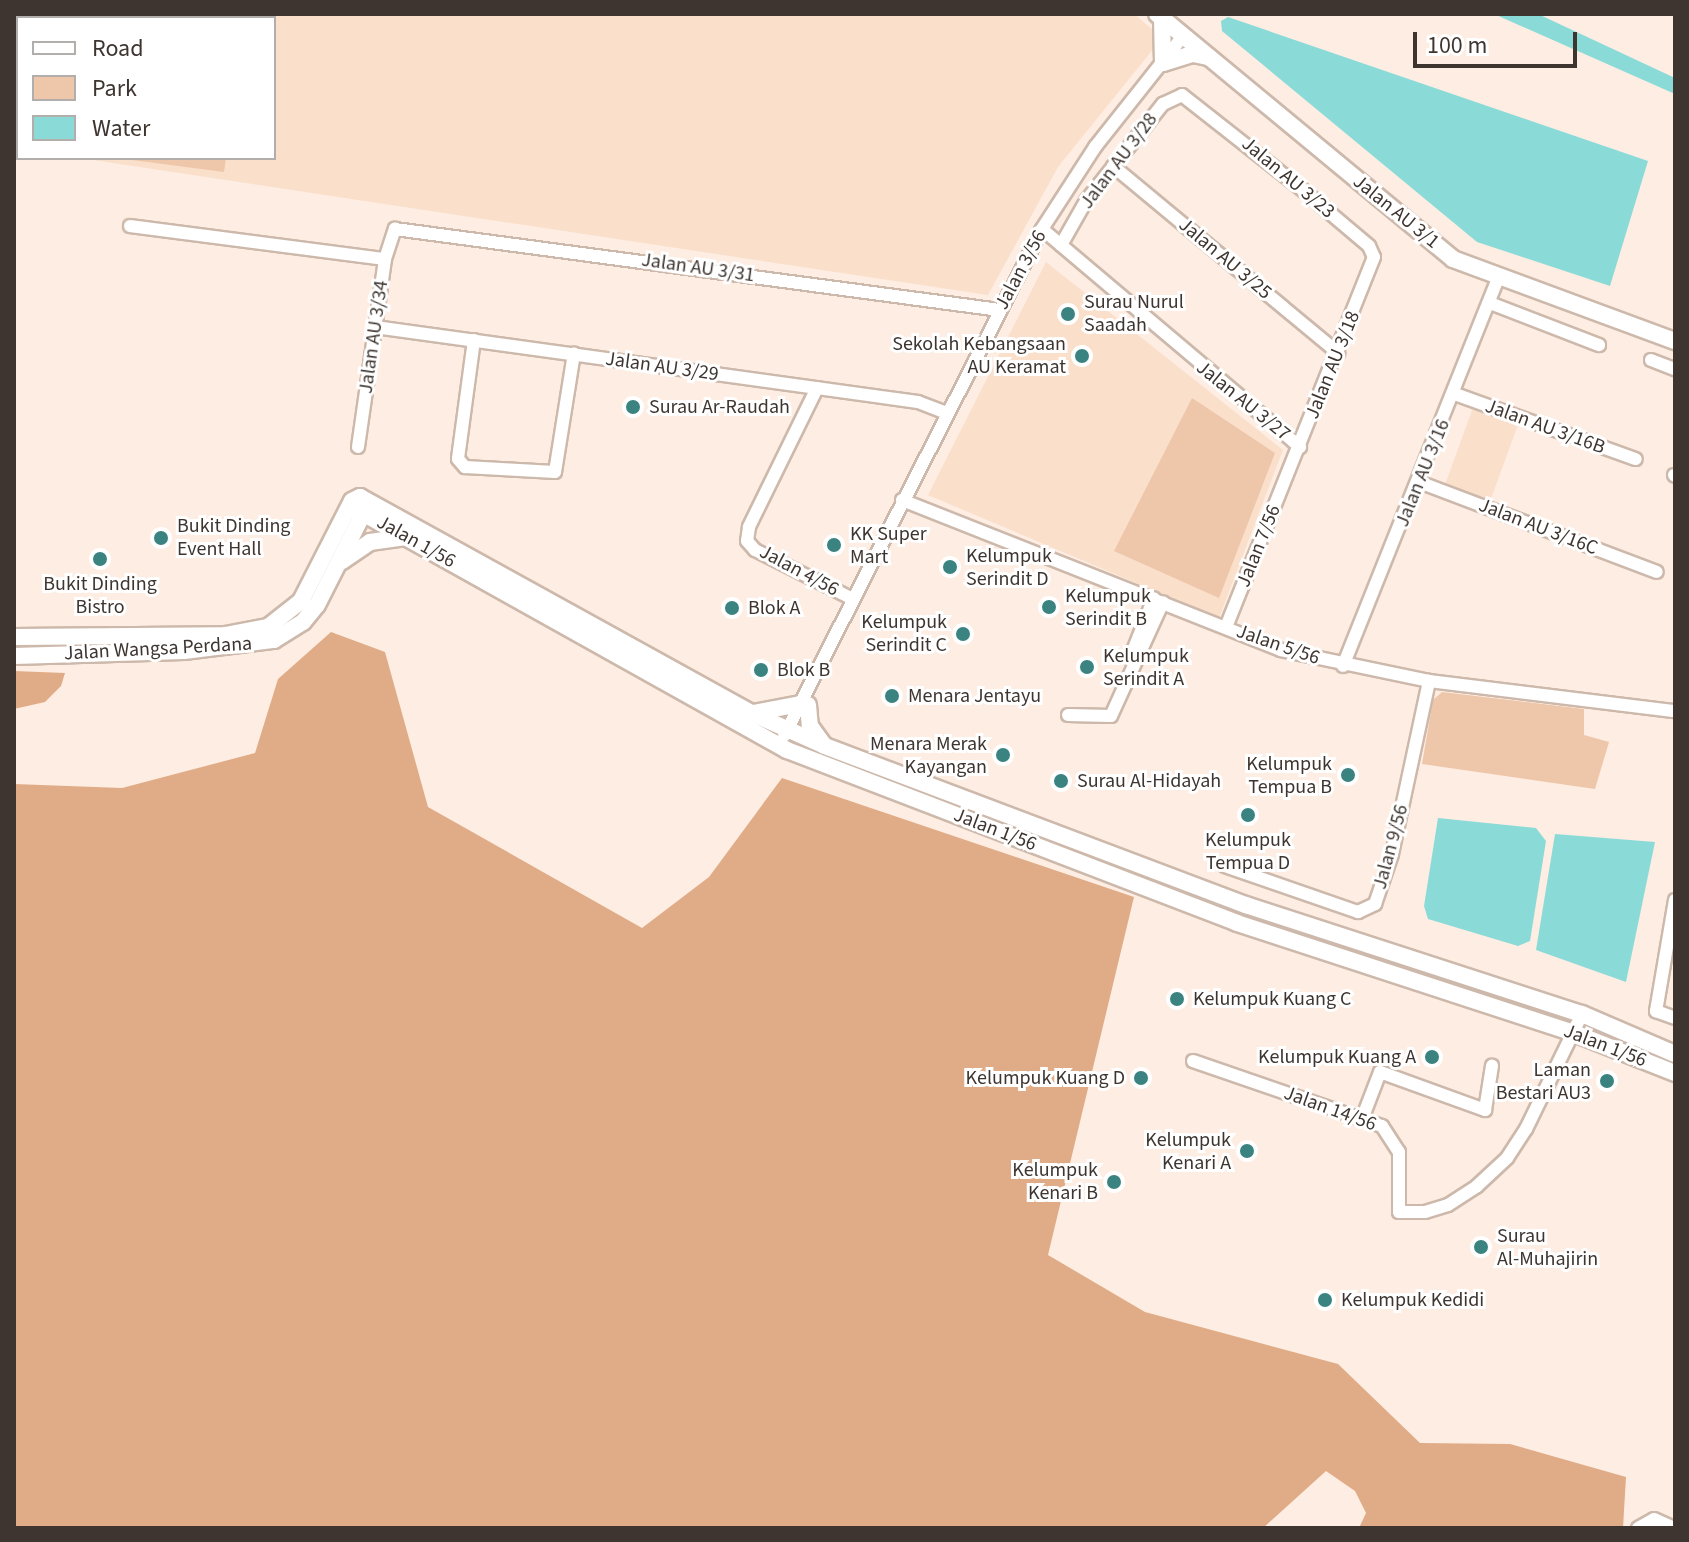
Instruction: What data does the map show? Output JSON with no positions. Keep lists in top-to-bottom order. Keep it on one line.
{"streets":{"main road":["Jalan AU 3/1","Jalan 1/56","Jalan Wangsa Perdana"],"street":["Jalan AU 3/28","Jalan AU 3/23","Jalan AU 3/25","Jalan AU 3/31","Jalan 3/56","Jalan AU 3/34","Jalan AU 3/18","Jalan AU 3/29","Jalan AU 3/27","Jalan AU 3/16B","Jalan AU 3/16","Jalan AU 3/16C","Jalan 7/56","Jalan 4/56","Jalan 5/56","Jalan 9/56","Jalan 14/56"]},"crossings":[["Jalan AU 3/28","Jalan AU 3/23"],["Jalan AU 3/28","Jalan AU 3/25"],["Jalan AU 3/28","Jalan AU 3/27"],["Jalan AU 3/23","Jalan AU 3/18"],["Jalan AU 3/1","Jalan 3/56"],["Jalan AU 3/1","Jalan AU 3/16"],["Jalan AU 3/25","Jalan AU 3/18"],["Jalan AU 3/31","Jalan 3/56"],["Jalan AU 3/31","Jalan AU 3/34"],["Jalan 3/56","Jalan AU 3/29"],["Jalan 3/56","Jalan AU 3/27"],["Jalan 3/56","Jalan 1/56"],["Jalan 3/56","Jalan 4/56"],["Jalan 3/56","Jalan 5/56"],["Jalan AU 3/34","Jalan AU 3/29"],["Jalan AU 3/18","Jalan AU 3/27"],["Jalan AU 3/18","Jalan 7/56"],["Jalan AU 3/29","Jalan 4/56"],["Jalan AU 3/16B","Jalan AU 3/16"],["Jalan AU 3/16","Jalan AU 3/16C"],["Jalan AU 3/16","Jalan 5/56"],["Jalan 1/56","Jalan Wangsa Perdana"],["Jalan 1/56","Jalan 14/56"],["Jalan 7/56","Jalan 5/56"],["Jalan 5/56","Jalan 9/56"]],"places":["Surau Nurul Saadah","Sekolah Kebangsaan AU Keramat","Surau Ar-Raudah","Bukit Dinding Event Hall","KK Super Mart","Bukit Dinding Bistro","Kelumpuk Serindit D","Kelumpuk Serindit B","Blok A","Kelumpuk Serindit C","Kelumpuk Serindit A","Blok B","Menara Jentayu","Menara Merak Kayangan","Kelumpuk Tempua B","Surau Al-Hidayah","Kelumpuk Tempua D","Kelumpuk Kuang C","Kelumpuk Kuang A","Kelumpuk Kuang D","Laman Bestari AU3","Kelumpuk Kenari A","Kelumpuk Kenari B","Surau Al-Muhajirin","Kelumpuk Kedidi"],"legend":["Road","Park","Water"],"scale_bar":"100 m"}
